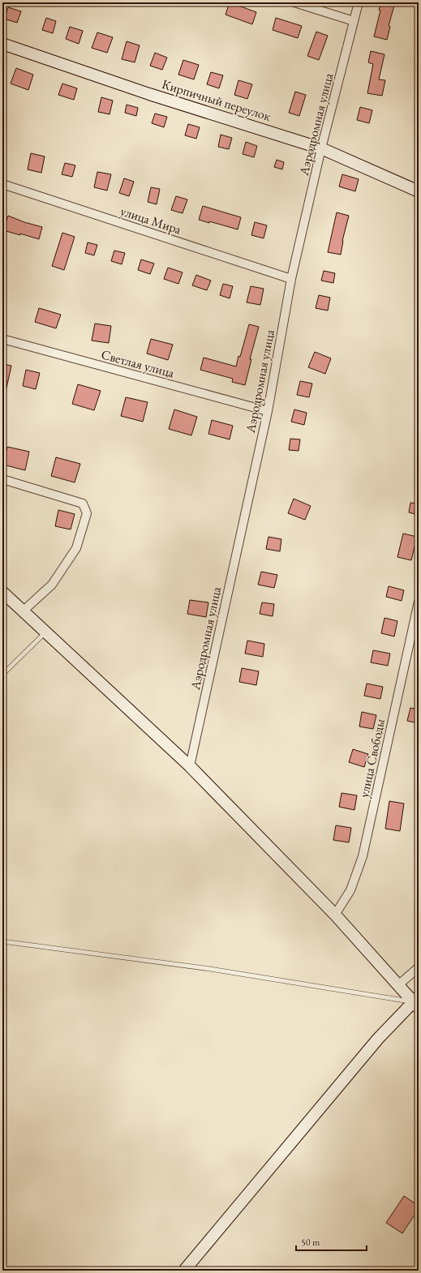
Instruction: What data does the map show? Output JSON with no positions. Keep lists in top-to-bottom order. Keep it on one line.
{"streets":{"street":["Кирпичный переулок","Аэродромная улица","улица Мира","Светлая улица","улица Свободы"]},"crossings":[["Кирпичный переулок","Аэродромная улица"],["Аэродромная улица","улица Мира"],["Аэродромная улица","Светлая улица"]],"scale_bar":"50 m"}
